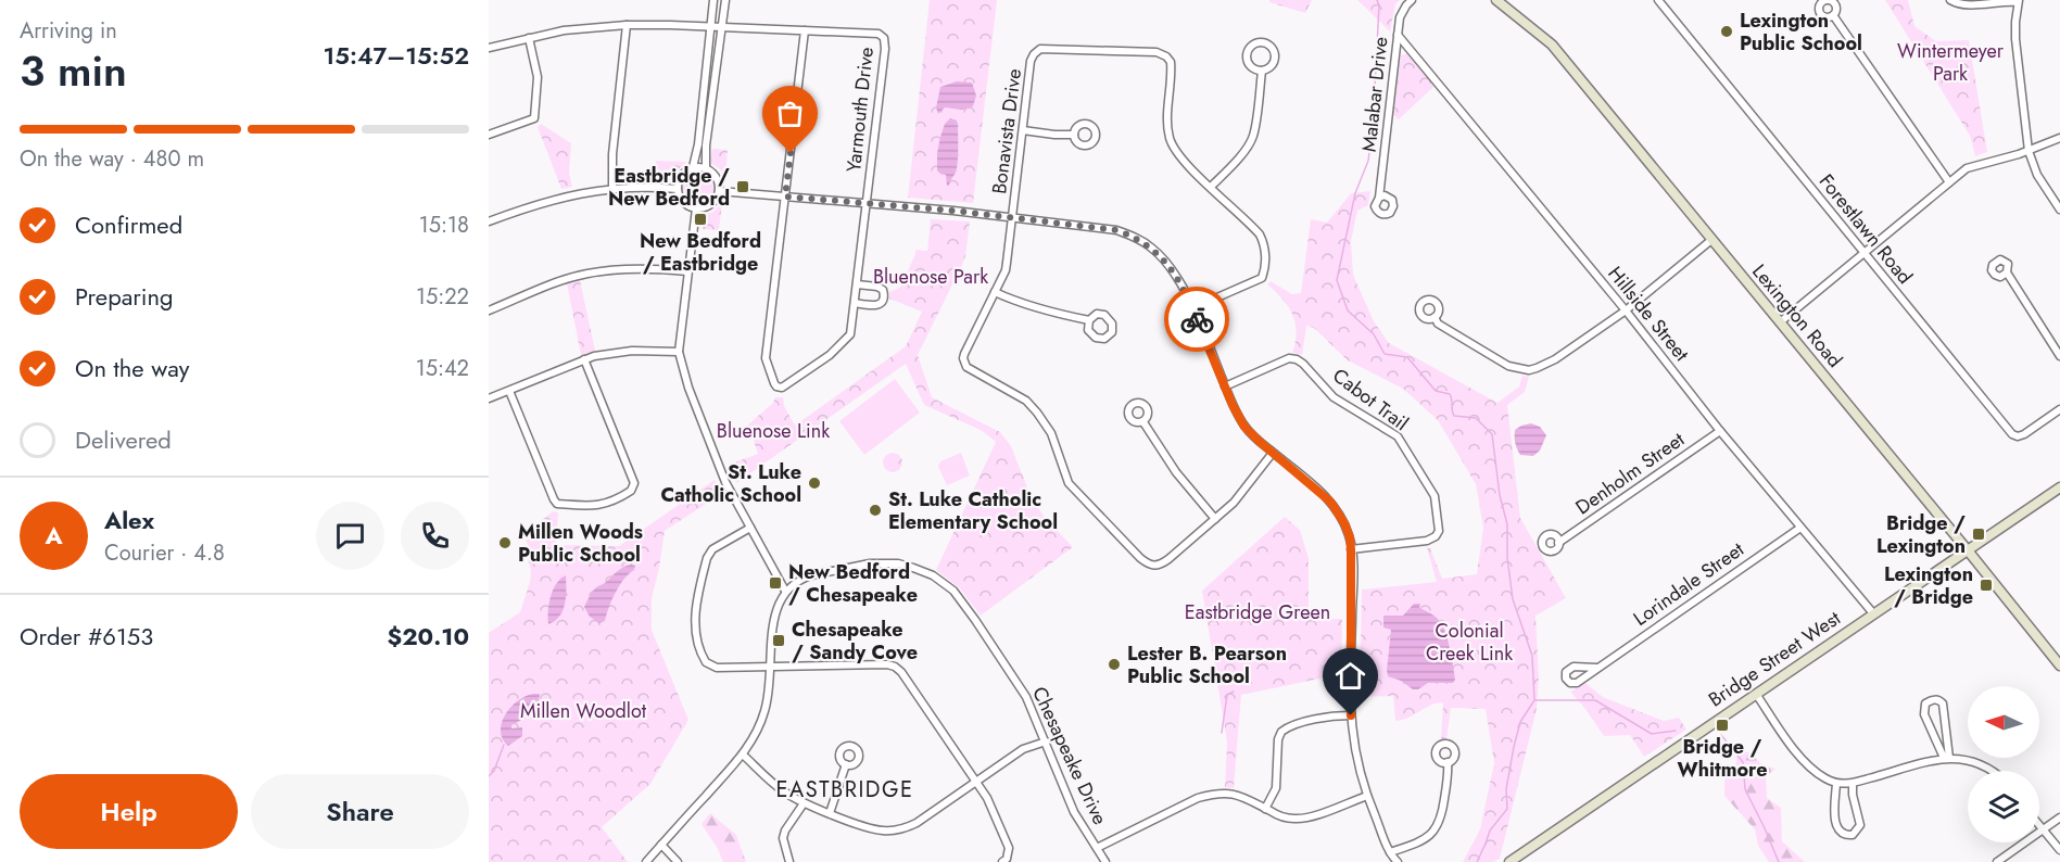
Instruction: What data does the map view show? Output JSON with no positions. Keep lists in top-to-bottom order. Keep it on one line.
{"streets":{"main road":["Lexington Road","Bridge Street West"],"street":["Malabar Drive","Yarmouth Drive","Bonavista Drive","Forestlawn Road","Hillside Street","Cabot Trail","Denholm Street","Lorindale Street","Chesapeake Drive"]},"crossings":[["Malabar Drive","Hillside Street"],["Hillside Street","Denholm Street"],["Hillside Street","Lorindale Street"],["Hillside Street","Bridge Street West"],["Lexington Road","Bridge Street West"]],"districts":["EASTBRIDGE"],"parks":["Wintermeyer Park","Bluenose Park","Bluenose Link","Eastbridge Green","Colonial Creek Link","Millen Woodlot"],"places":{"other":["Lexington Public School","St. Luke Catholic School","St. Luke Catholic Elementary School","Millen Woods Public School","Lester B. Pearson Public School"],"transit":["Eastbridge / New Bedford","New Bedford / Eastbridge","Bridge / Lexington","New Bedford / Chesapeake","Lexington / Bridge","Chesapeake / Sandy Cove","Bridge / Whitmore"]},"north":"left","page":{"heading":["3 min","Arriving in","15:47–15:52"],"panel":["Alex","Courier · 4.8","Order #6153","$20.10"],"bar":"On the way · 480 m","list":[["Confirmed","15:18"],["Preparing","15:22"],["On the way","15:42"],"Delivered"],"round":"A","buttons":["Help","Share"]}}
